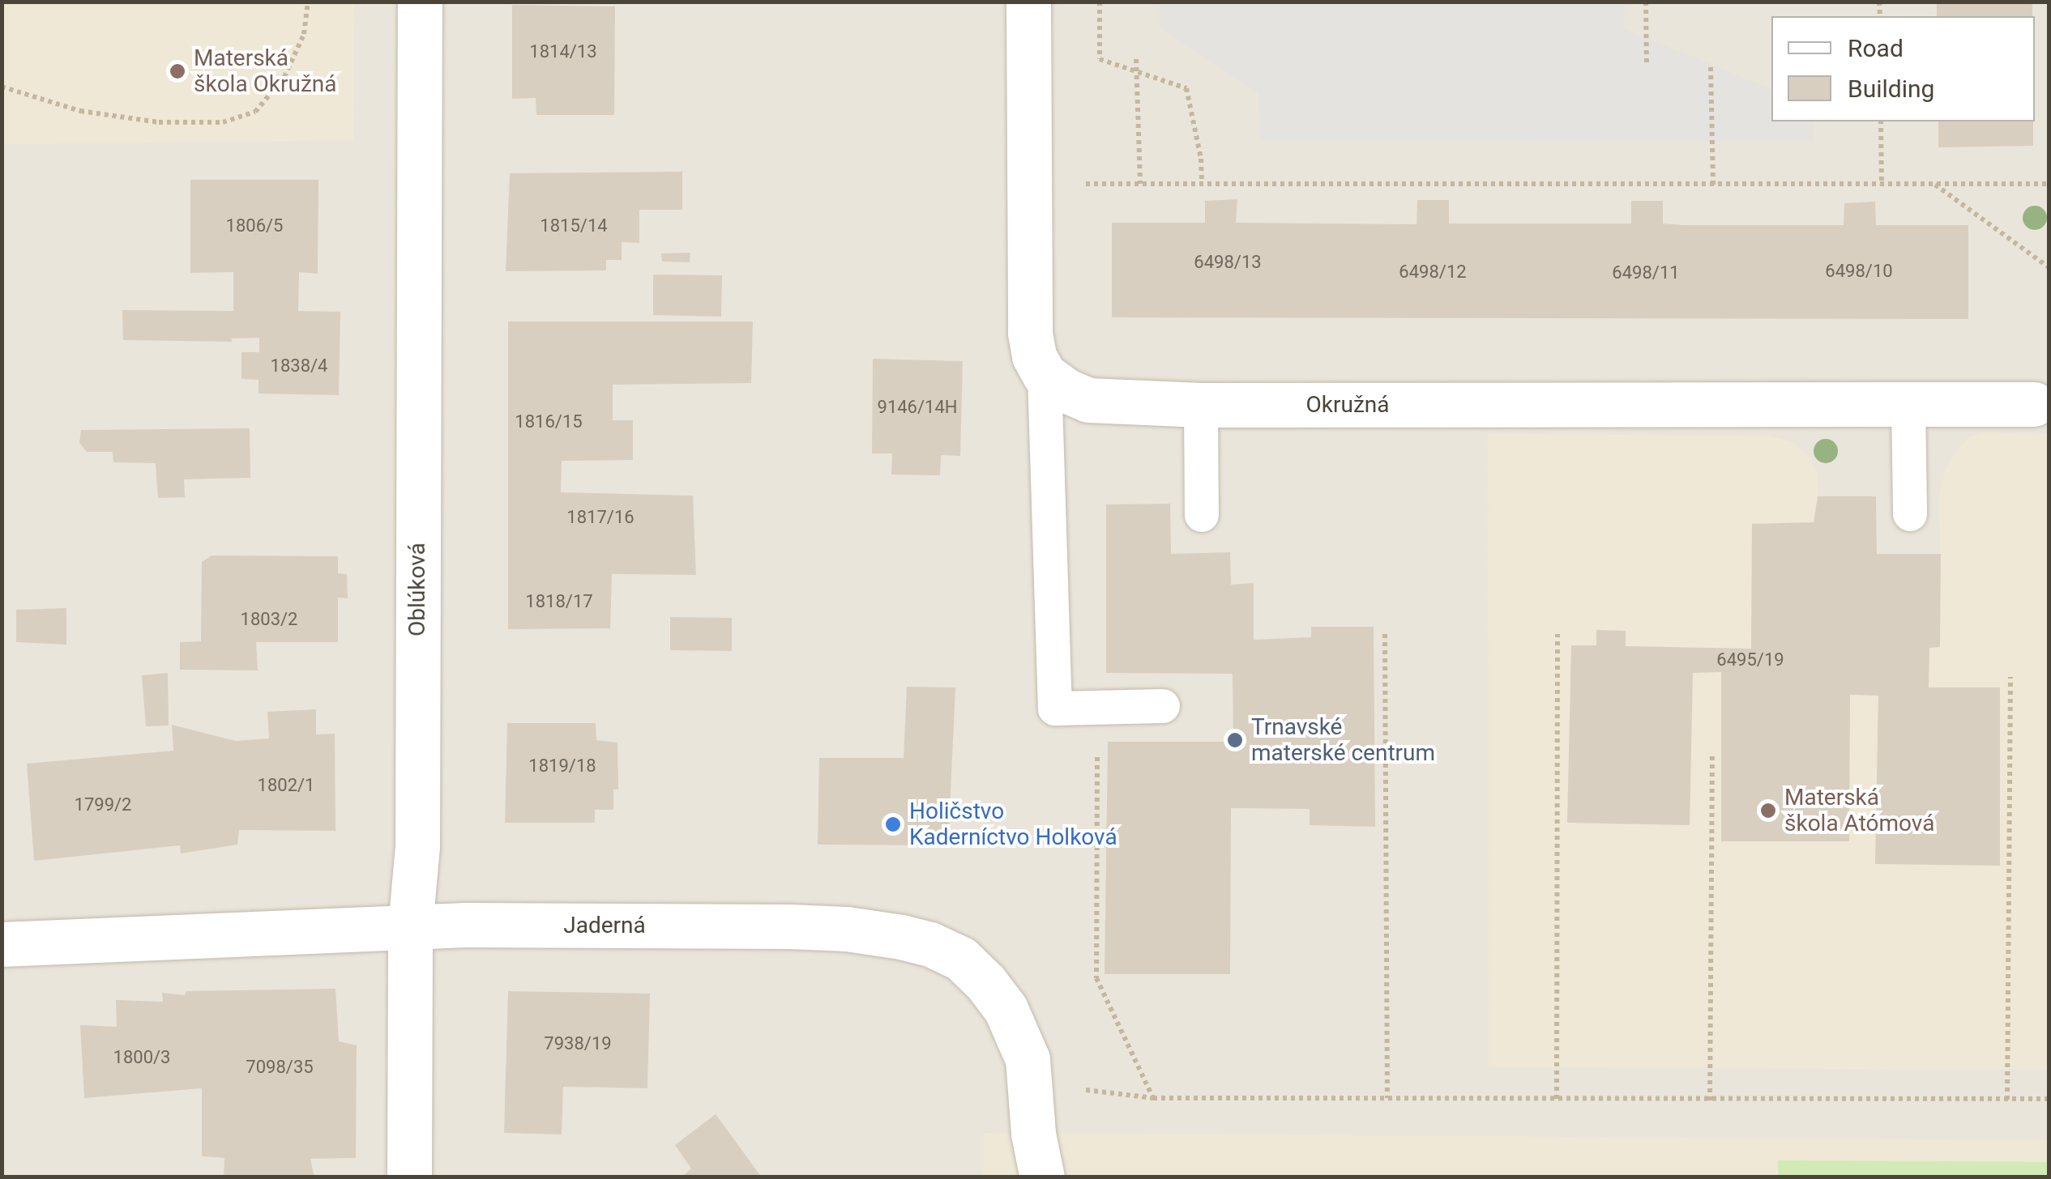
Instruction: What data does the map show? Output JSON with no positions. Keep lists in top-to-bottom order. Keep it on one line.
{"streets":{"street":["Okružná","Oblúková","Jaderná"]},"crossings":[["Oblúková","Jaderná"]],"places":["Materská škola Okružná","Trnavské materské centrum","Materská škola Atómová","Holičstvo Kaderníctvo Holková"],"house_numbers":["1814/13","1806/5","1815/14","6498/13","6498/10","6498/12","6498/11","1838/4","9146/14H","1816/15","1817/16","1818/17","1803/2","6495/19","1819/18","1802/1","1799/2","7938/19","1800/3","7098/35"],"legend":["Road","Building"]}
